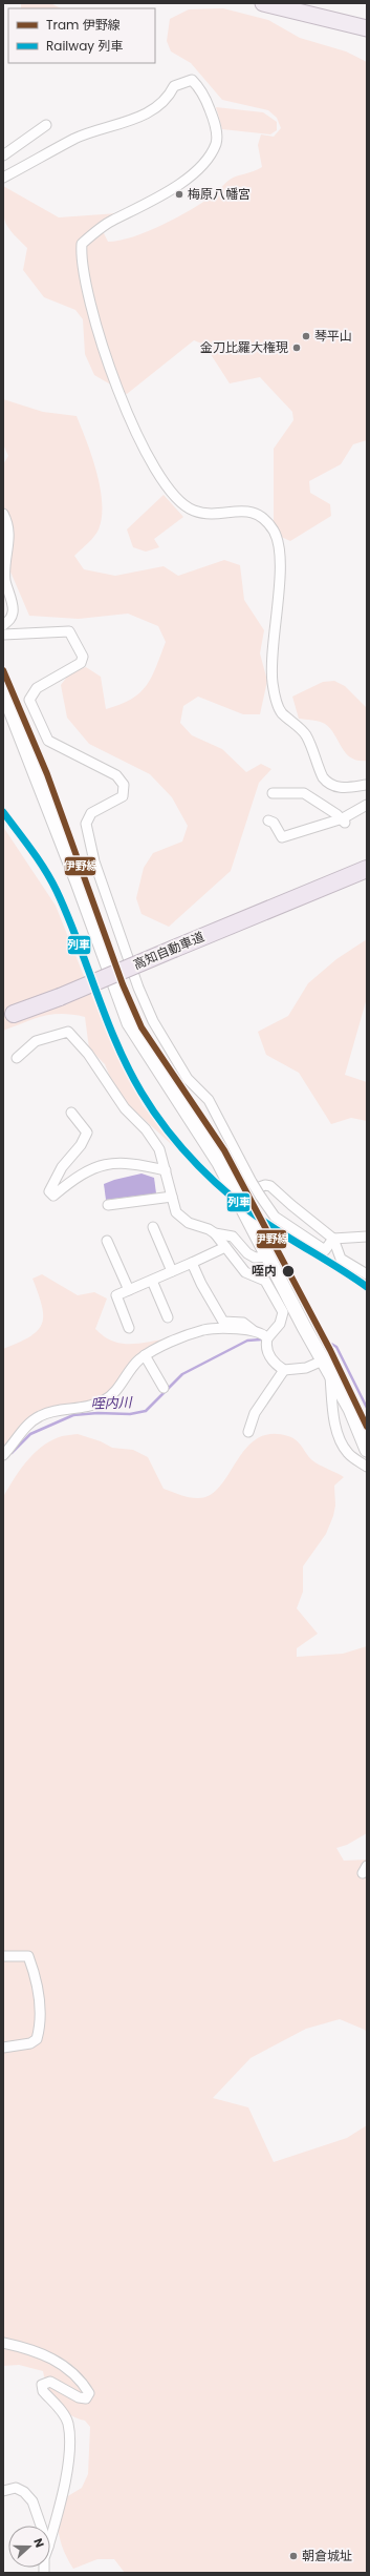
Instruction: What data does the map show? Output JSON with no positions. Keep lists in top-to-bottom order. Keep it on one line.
{"streets":{"highway":["高知自動車道"]},"water":["咥内川"],"places":["梅原八幡宮","琴平山","金刀比羅大権現","咥内","朝倉城址"],"lines":["tram line 伊野線","rail line 列車"],"legend":["Tram 伊野線","Railway 列車"],"north":"right"}
